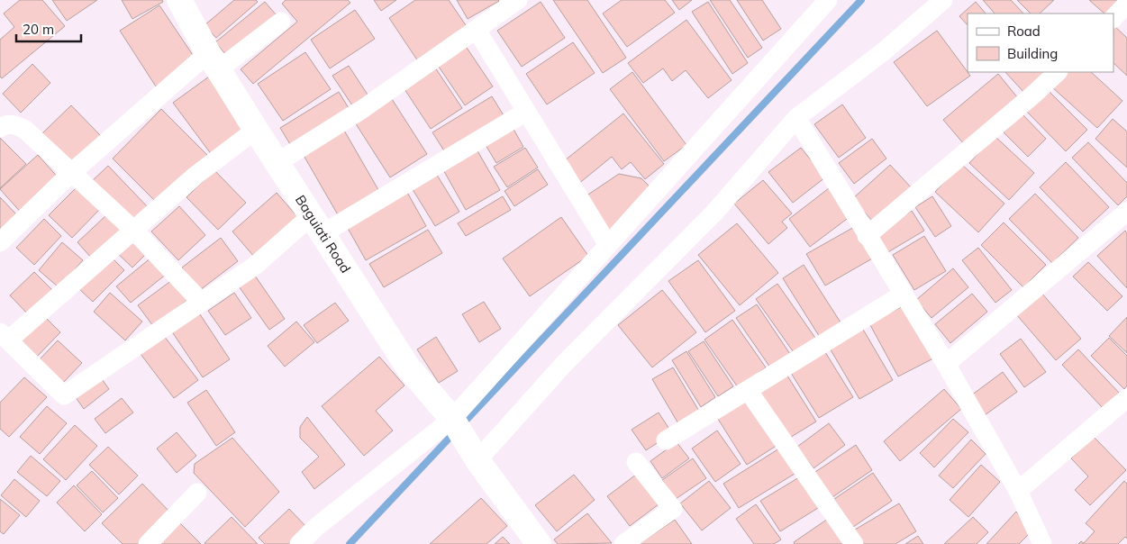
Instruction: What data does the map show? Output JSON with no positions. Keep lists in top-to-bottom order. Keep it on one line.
{"streets":{"street":["Baguiati Road"]},"legend":["Road","Building"],"scale_bar":"20 m"}
